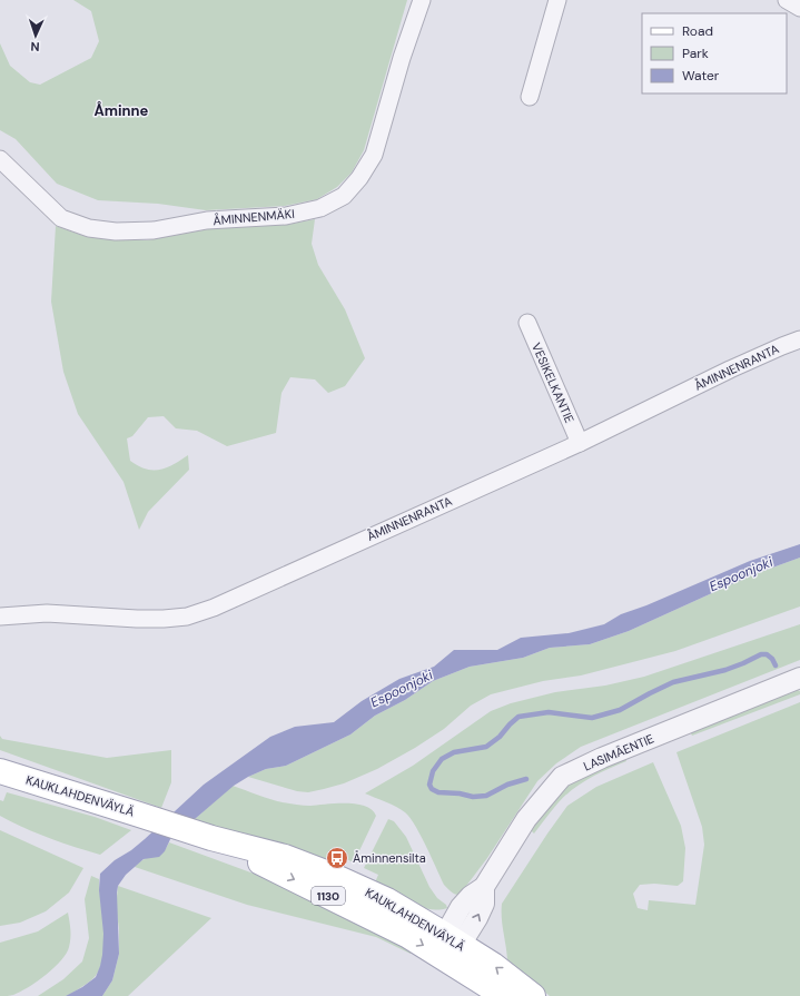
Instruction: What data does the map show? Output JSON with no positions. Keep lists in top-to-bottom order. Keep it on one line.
{"streets":{"main road":["KAUKLAHDENVÄYLÄ","1130"],"street":["ÅMINNENMÄKI","ÅMINNENRANTA","VESIKELKANTIE","LASIMÄENTIE"]},"crossings":[["ÅMINNENRANTA","VESIKELKANTIE"],["LASIMÄENTIE","KAUKLAHDENVÄYLÄ"]],"districts":["Åminne"],"water":["Espoonjoki"],"places":{"bus stop":["Åminnensilta"]},"legend":["Road","Park","Water"],"north":"bottom"}
